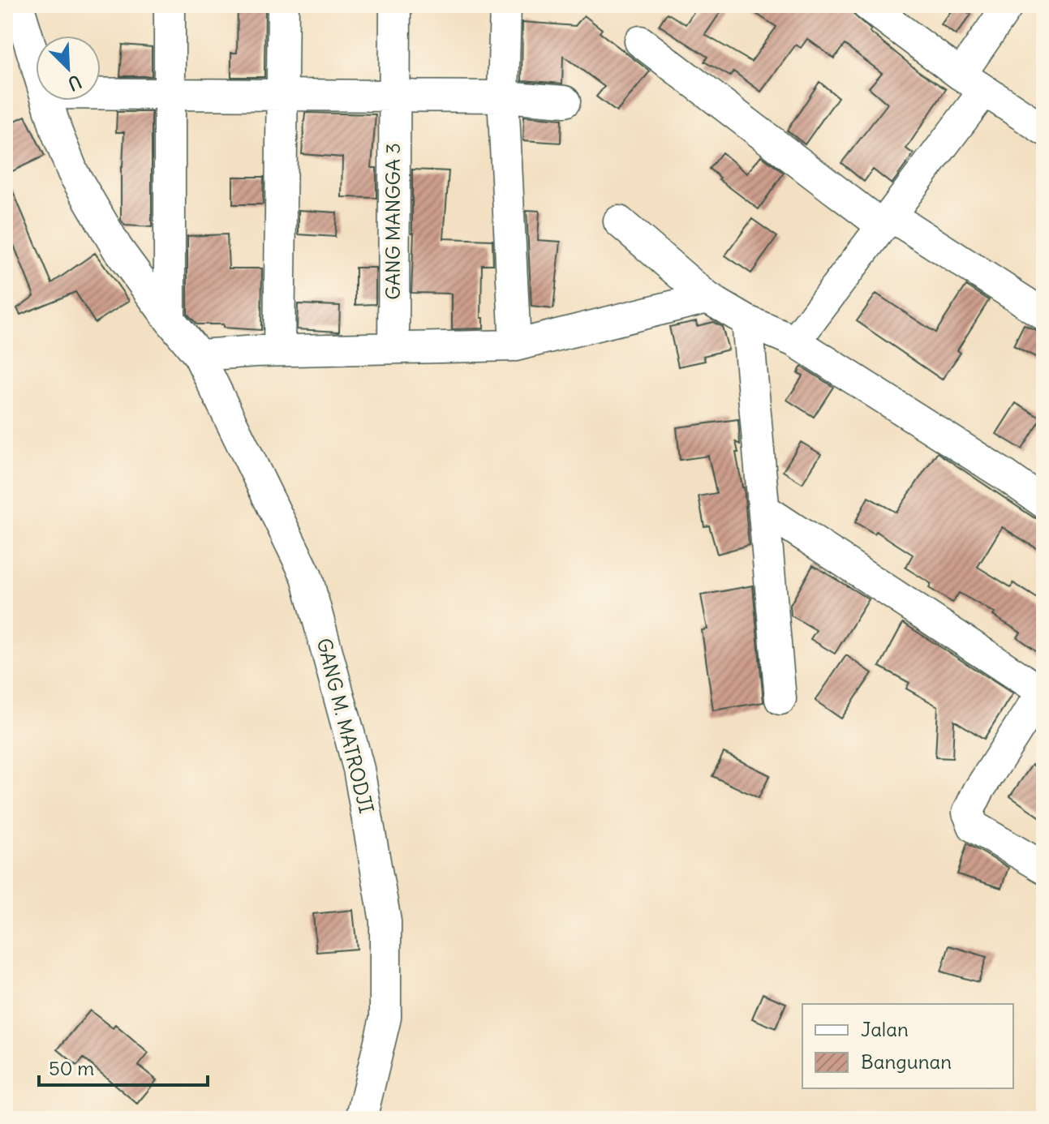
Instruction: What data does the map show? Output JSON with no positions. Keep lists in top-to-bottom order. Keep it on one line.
{"streets":{"street":["GANG MANGGA 3","GANG M. MATRODJI"]},"legend":["Jalan","Bangunan"],"scale_bar":"50 m","north":"bottom right"}
